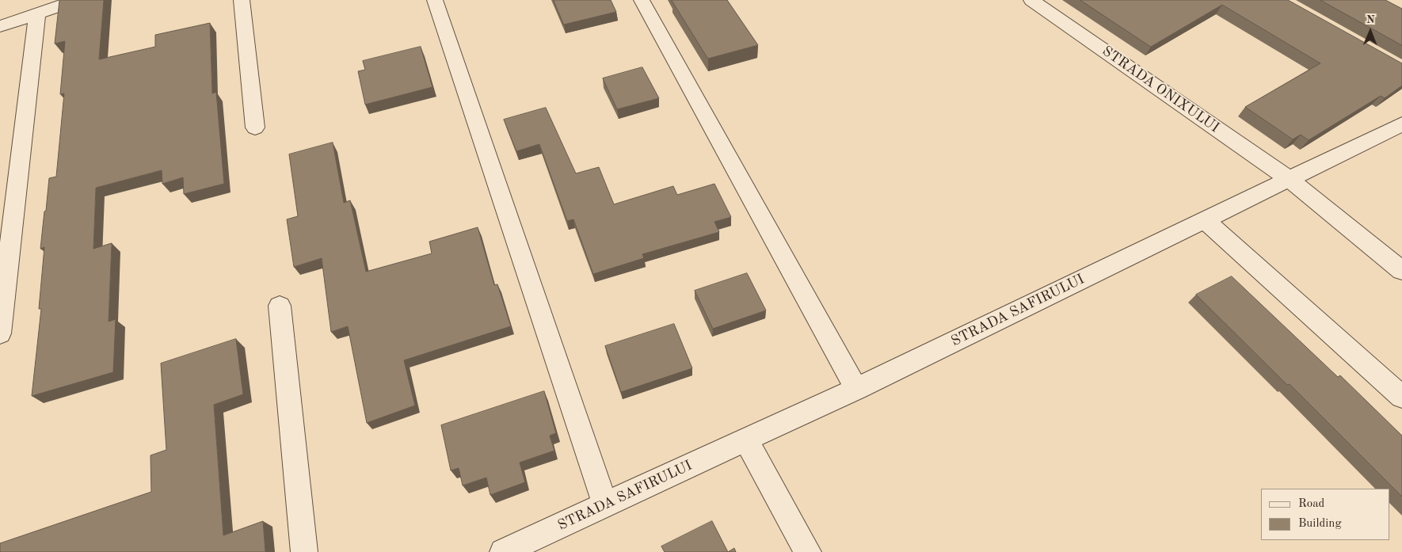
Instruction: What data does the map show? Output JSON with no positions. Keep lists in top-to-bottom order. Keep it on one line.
{"streets":{"street":["STRADA ONIXULUI","STRADA SAFIRULUI"]},"crossings":[["STRADA ONIXULUI","STRADA SAFIRULUI"]],"legend":["Road","Building"],"north":"top"}
